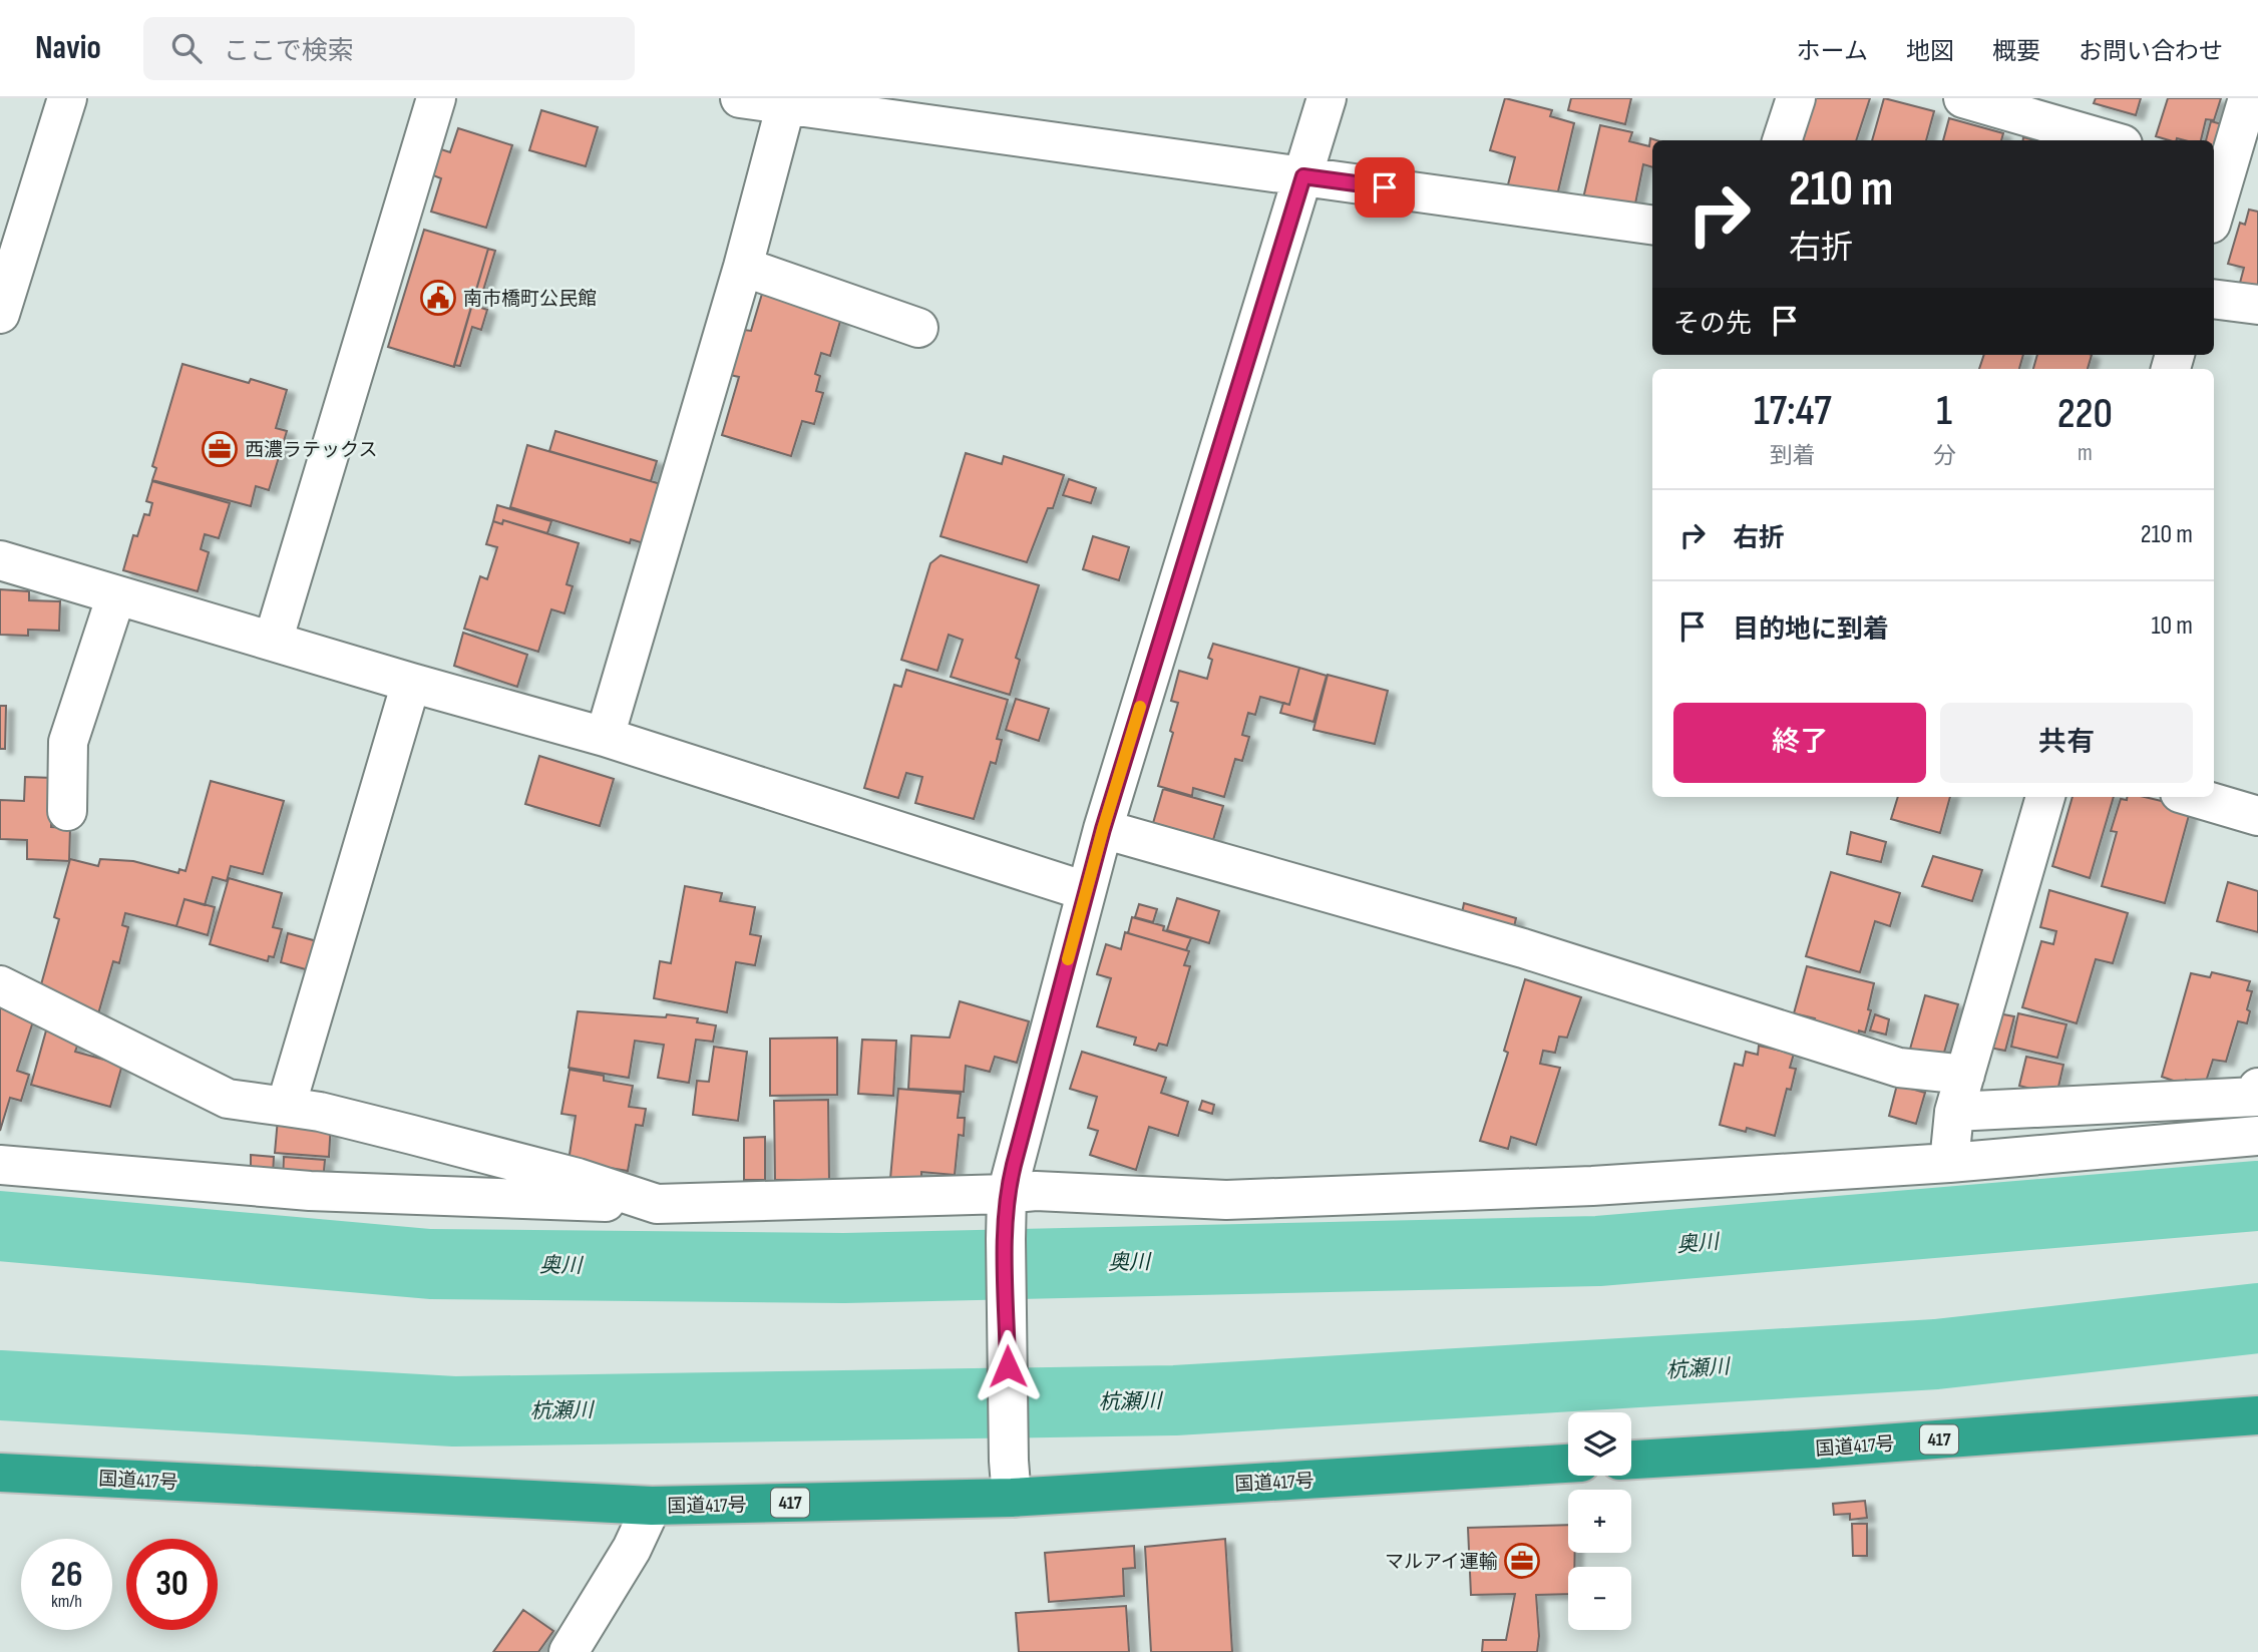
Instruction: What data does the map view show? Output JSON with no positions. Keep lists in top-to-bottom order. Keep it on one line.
{"streets":{"highway":["417","国道417号"]},"water":["奥川","杭瀬川"],"places":{"public building":["南市橋町公民館"],"office":["西濃ラテックス","マルアイ運輸"]},"page":{"header":"Navio","search":"ここで検索","nav":["ホーム","地図","概要","お問い合わせ"],"turn":["210 m","右折"],"then":"その先","eta":["17:47","到着","1","分","220","m"],"list":[{"name":"右折","value":"210 m"},{"name":"目的地に到着","value":"10 m"}],"buttons":["終了","共有"],"map_buttons":["+","−"],"speed":"26 km/h","limit":"30"}}
